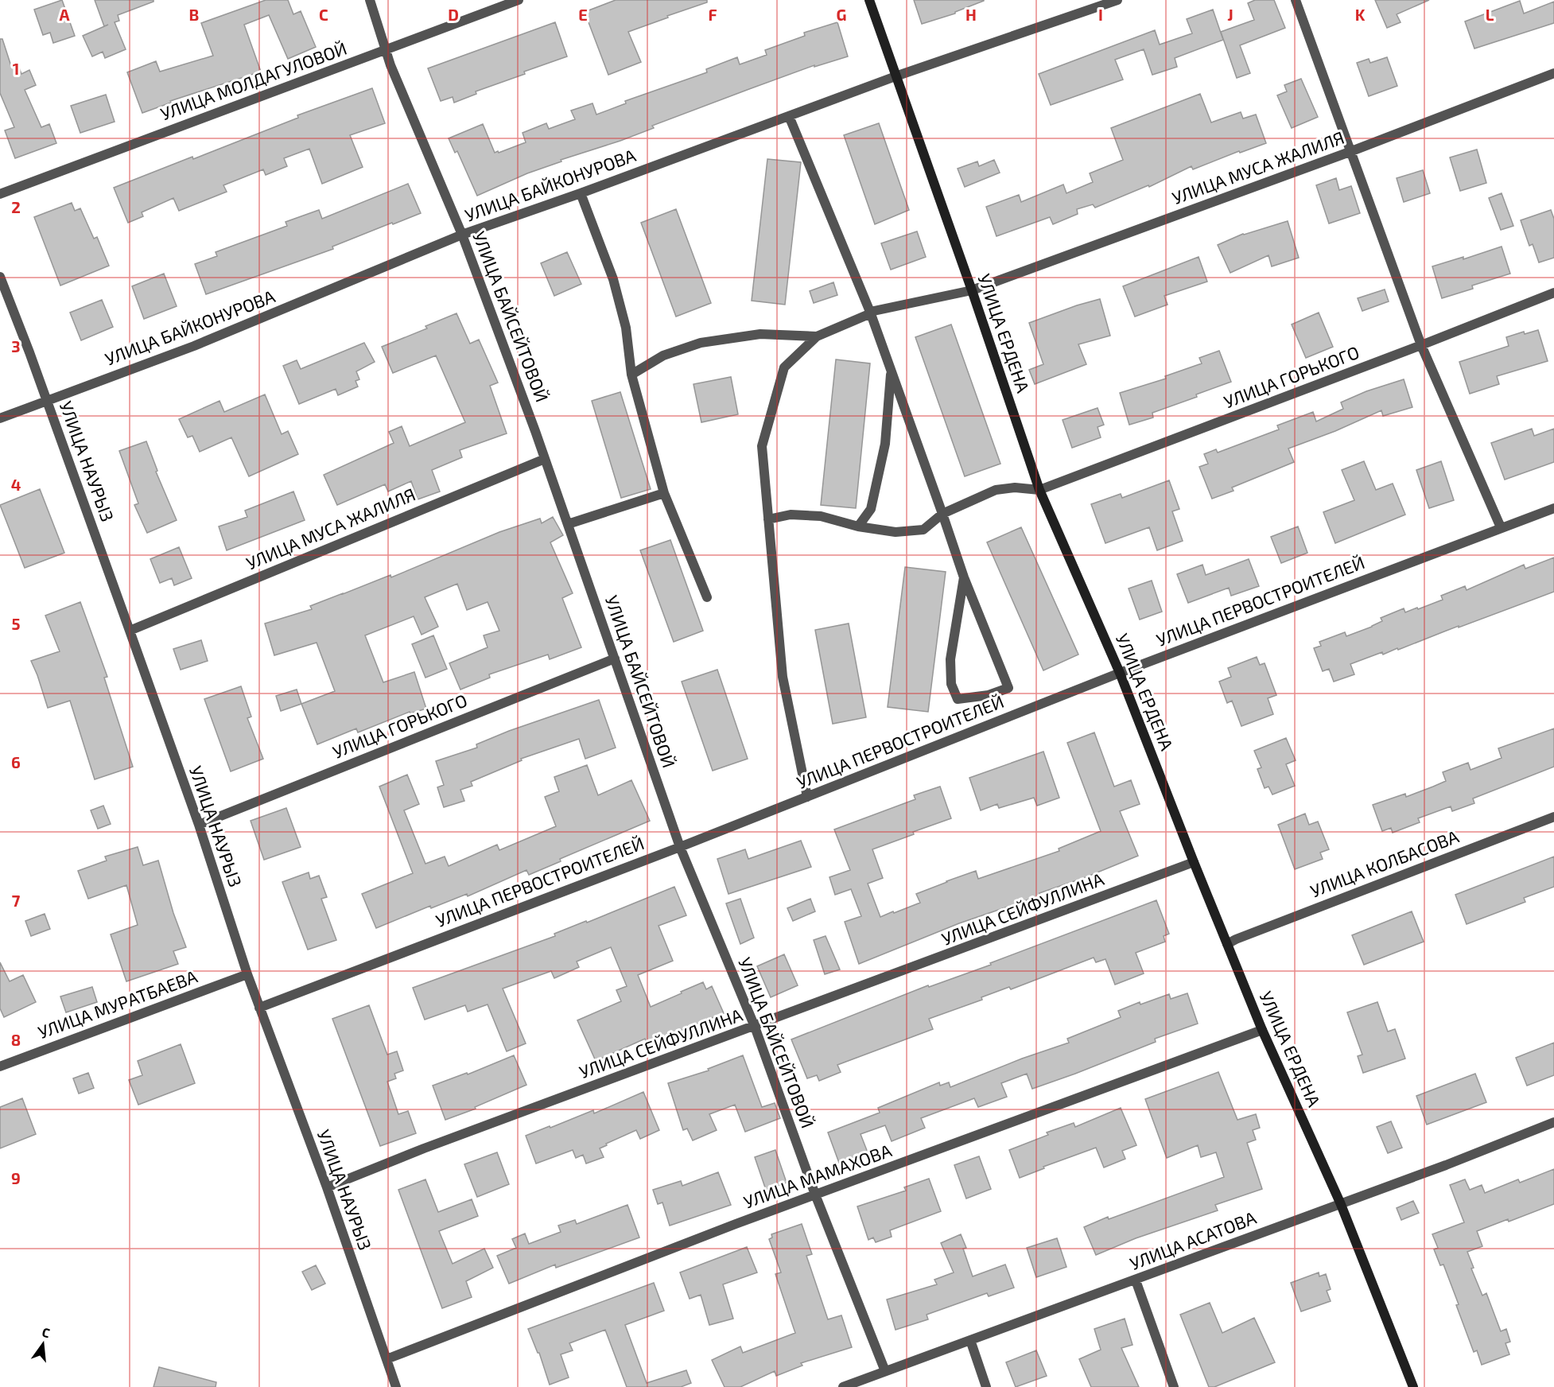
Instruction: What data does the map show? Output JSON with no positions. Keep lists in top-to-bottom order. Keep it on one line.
{"streets":{"street":["УЛИЦА МОЛДАГУЛОВОЙ","УЛИЦА МУСА ЖАЛИЛЯ","УЛИЦА БАЙКОНУРОВА","УЛИЦА БАЙСЕЙТОВОЙ","УЛИЦА ЕРДЕНА","УЛИЦА ГОРЬКОГО","УЛИЦА НАУРЫЗ","УЛИЦА ПЕРВОСТРОИТЕЛЕЙ","УЛИЦА КОЛБАСОВА","УЛИЦА СЕЙФУЛЛИНА","УЛИЦА МУРАТБАЕВА","УЛИЦА МАМАХОВА","УЛИЦА АСАТОВА"]},"crossings":[["УЛИЦА МОЛДАГУЛОВОЙ","УЛИЦА БАЙСЕЙТОВОЙ"],["УЛИЦА МУСА ЖАЛИЛЯ","УЛИЦА БАЙСЕЙТОВОЙ"],["УЛИЦА МУСА ЖАЛИЛЯ","УЛИЦА ЕРДЕНА"],["УЛИЦА МУСА ЖАЛИЛЯ","УЛИЦА НАУРЫЗ"],["УЛИЦА БАЙКОНУРОВА","УЛИЦА БАЙСЕЙТОВОЙ"],["УЛИЦА БАЙКОНУРОВА","УЛИЦА ЕРДЕНА"],["УЛИЦА БАЙКОНУРОВА","УЛИЦА НАУРЫЗ"],["УЛИЦА БАЙСЕЙТОВОЙ","УЛИЦА ГОРЬКОГО"],["УЛИЦА БАЙСЕЙТОВОЙ","УЛИЦА ПЕРВОСТРОИТЕЛЕЙ"],["УЛИЦА БАЙСЕЙТОВОЙ","УЛИЦА СЕЙФУЛЛИНА"],["УЛИЦА БАЙСЕЙТОВОЙ","УЛИЦА МАМАХОВА"],["УЛИЦА БАЙСЕЙТОВОЙ","УЛИЦА АСАТОВА"],["УЛИЦА ЕРДЕНА","УЛИЦА ГОРЬКОГО"],["УЛИЦА ЕРДЕНА","УЛИЦА ПЕРВОСТРОИТЕЛЕЙ"],["УЛИЦА ЕРДЕНА","УЛИЦА КОЛБАСОВА"],["УЛИЦА ЕРДЕНА","УЛИЦА СЕЙФУЛЛИНА"],["УЛИЦА ЕРДЕНА","УЛИЦА МАМАХОВА"],["УЛИЦА ЕРДЕНА","УЛИЦА АСАТОВА"],["УЛИЦА ГОРЬКОГО","УЛИЦА НАУРЫЗ"],["УЛИЦА НАУРЫЗ","УЛИЦА ПЕРВОСТРОИТЕЛЕЙ"],["УЛИЦА НАУРЫЗ","УЛИЦА СЕЙФУЛЛИНА"],["УЛИЦА НАУРЫЗ","УЛИЦА МУРАТБАЕВА"],["УЛИЦА НАУРЫЗ","УЛИЦА МАМАХОВА"]],"north":"top","grid":{"columns":["A","B","C","D","E","F","G","H","I","J","K","L"],"rows":["1","2","3","4","5","6","7","8","9"]}}
